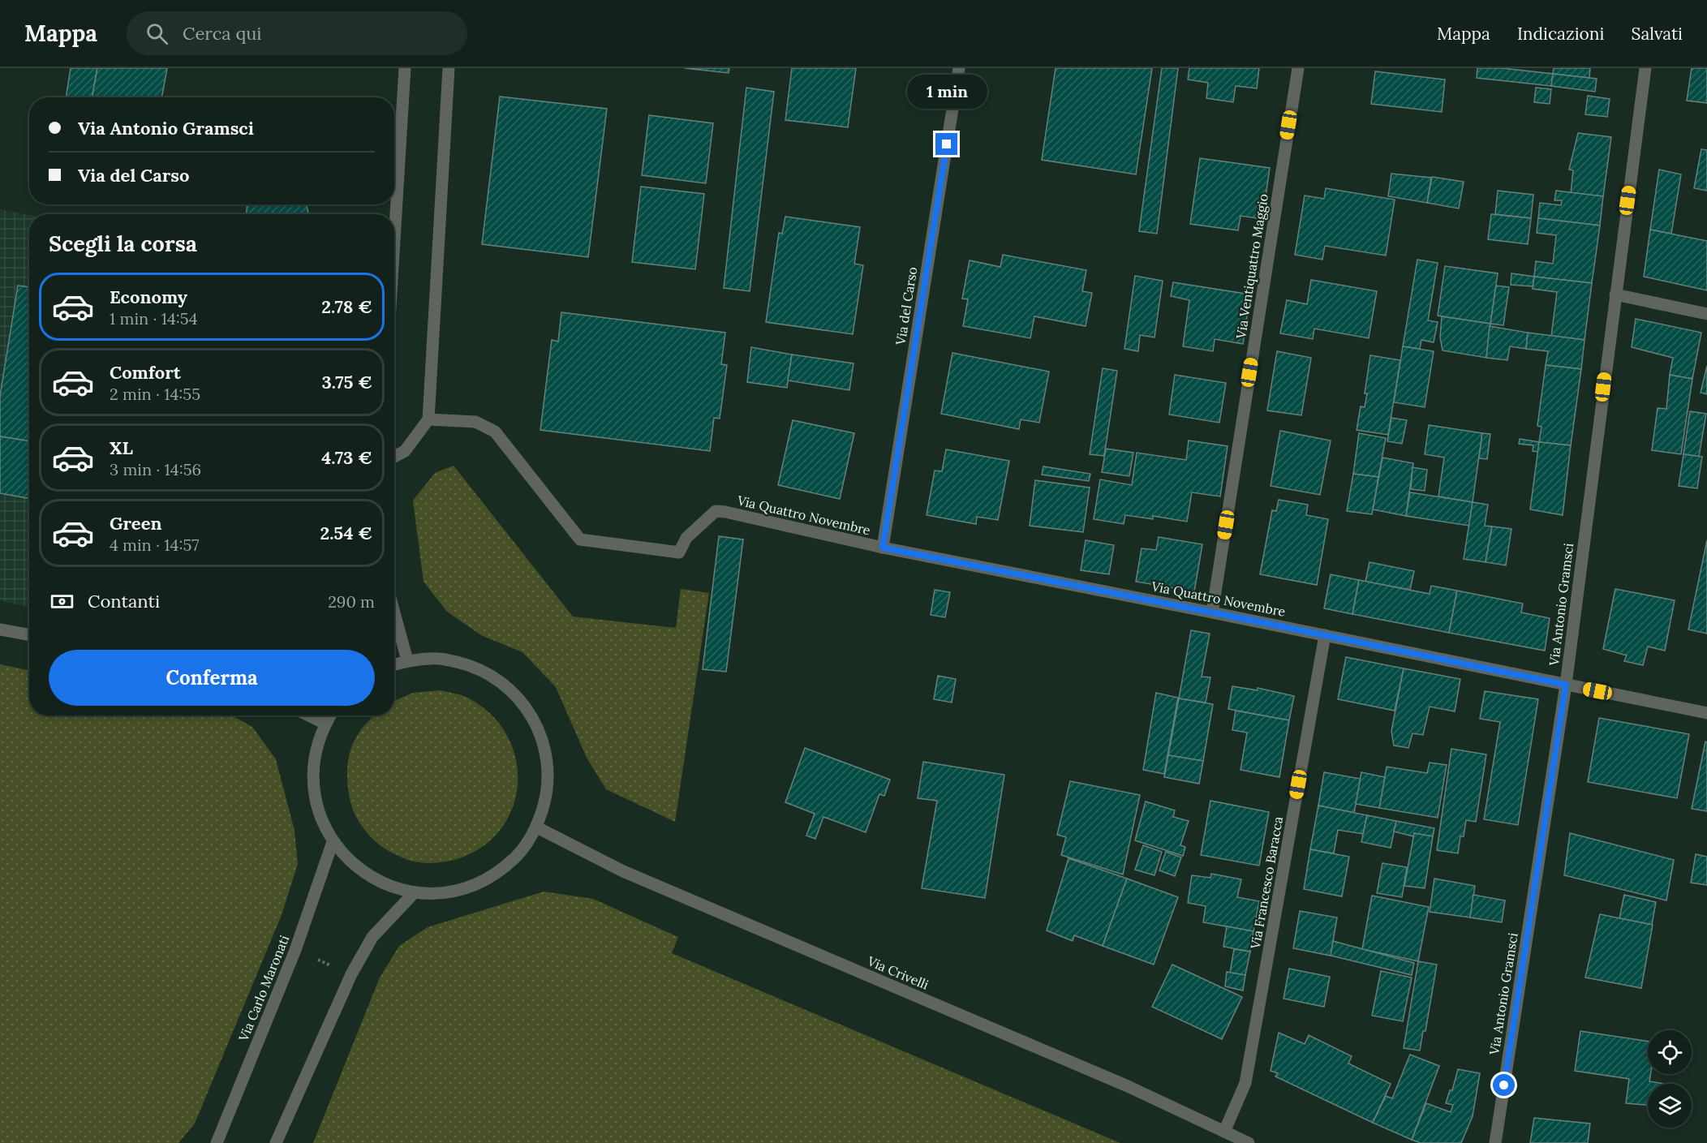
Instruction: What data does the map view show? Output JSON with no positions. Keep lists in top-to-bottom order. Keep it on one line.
{"streets":{"street":["Via Ventiquattro Maggio","Via del Carso","Via Quattro Novembre","Via Antonio Gramsci","Via Francesco Baracca","Via Crivelli","Via Carlo Maronati"]},"crossings":[["Via Ventiquattro Maggio","Via Quattro Novembre"],["Via del Carso","Via Quattro Novembre"],["Via Quattro Novembre","Via Antonio Gramsci"],["Via Quattro Novembre","Via Francesco Baracca"],["Via Francesco Baracca","Via Crivelli"]],"page":{"header":"Mappa","search":"Cerca qui","nav":["Mappa","Indicazioni","Salvati"],"bubble":"1 min","banner":["Via Antonio Gramsci","Via del Carso"],"heading":"Scegli la corsa","list":[{"name":"Economy","note":"1 min · 14:54","value":"2.78 €"},{"name":"Comfort","note":"2 min · 14:55","value":"3.75 €"},{"name":"XL","note":"3 min · 14:56","value":"4.73 €"},{"name":"Green","note":"4 min · 14:57","value":"2.54 €"}],"pay":["Contanti","290 m"],"buttons":"Conferma"}}
